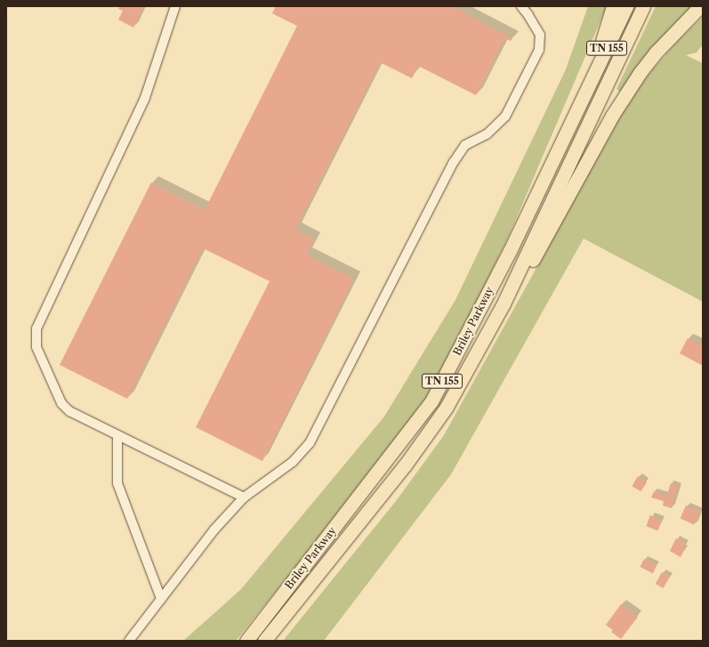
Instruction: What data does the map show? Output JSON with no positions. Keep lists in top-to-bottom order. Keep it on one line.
{"streets":{"highway":["TN 155","Briley Parkway"]}}
